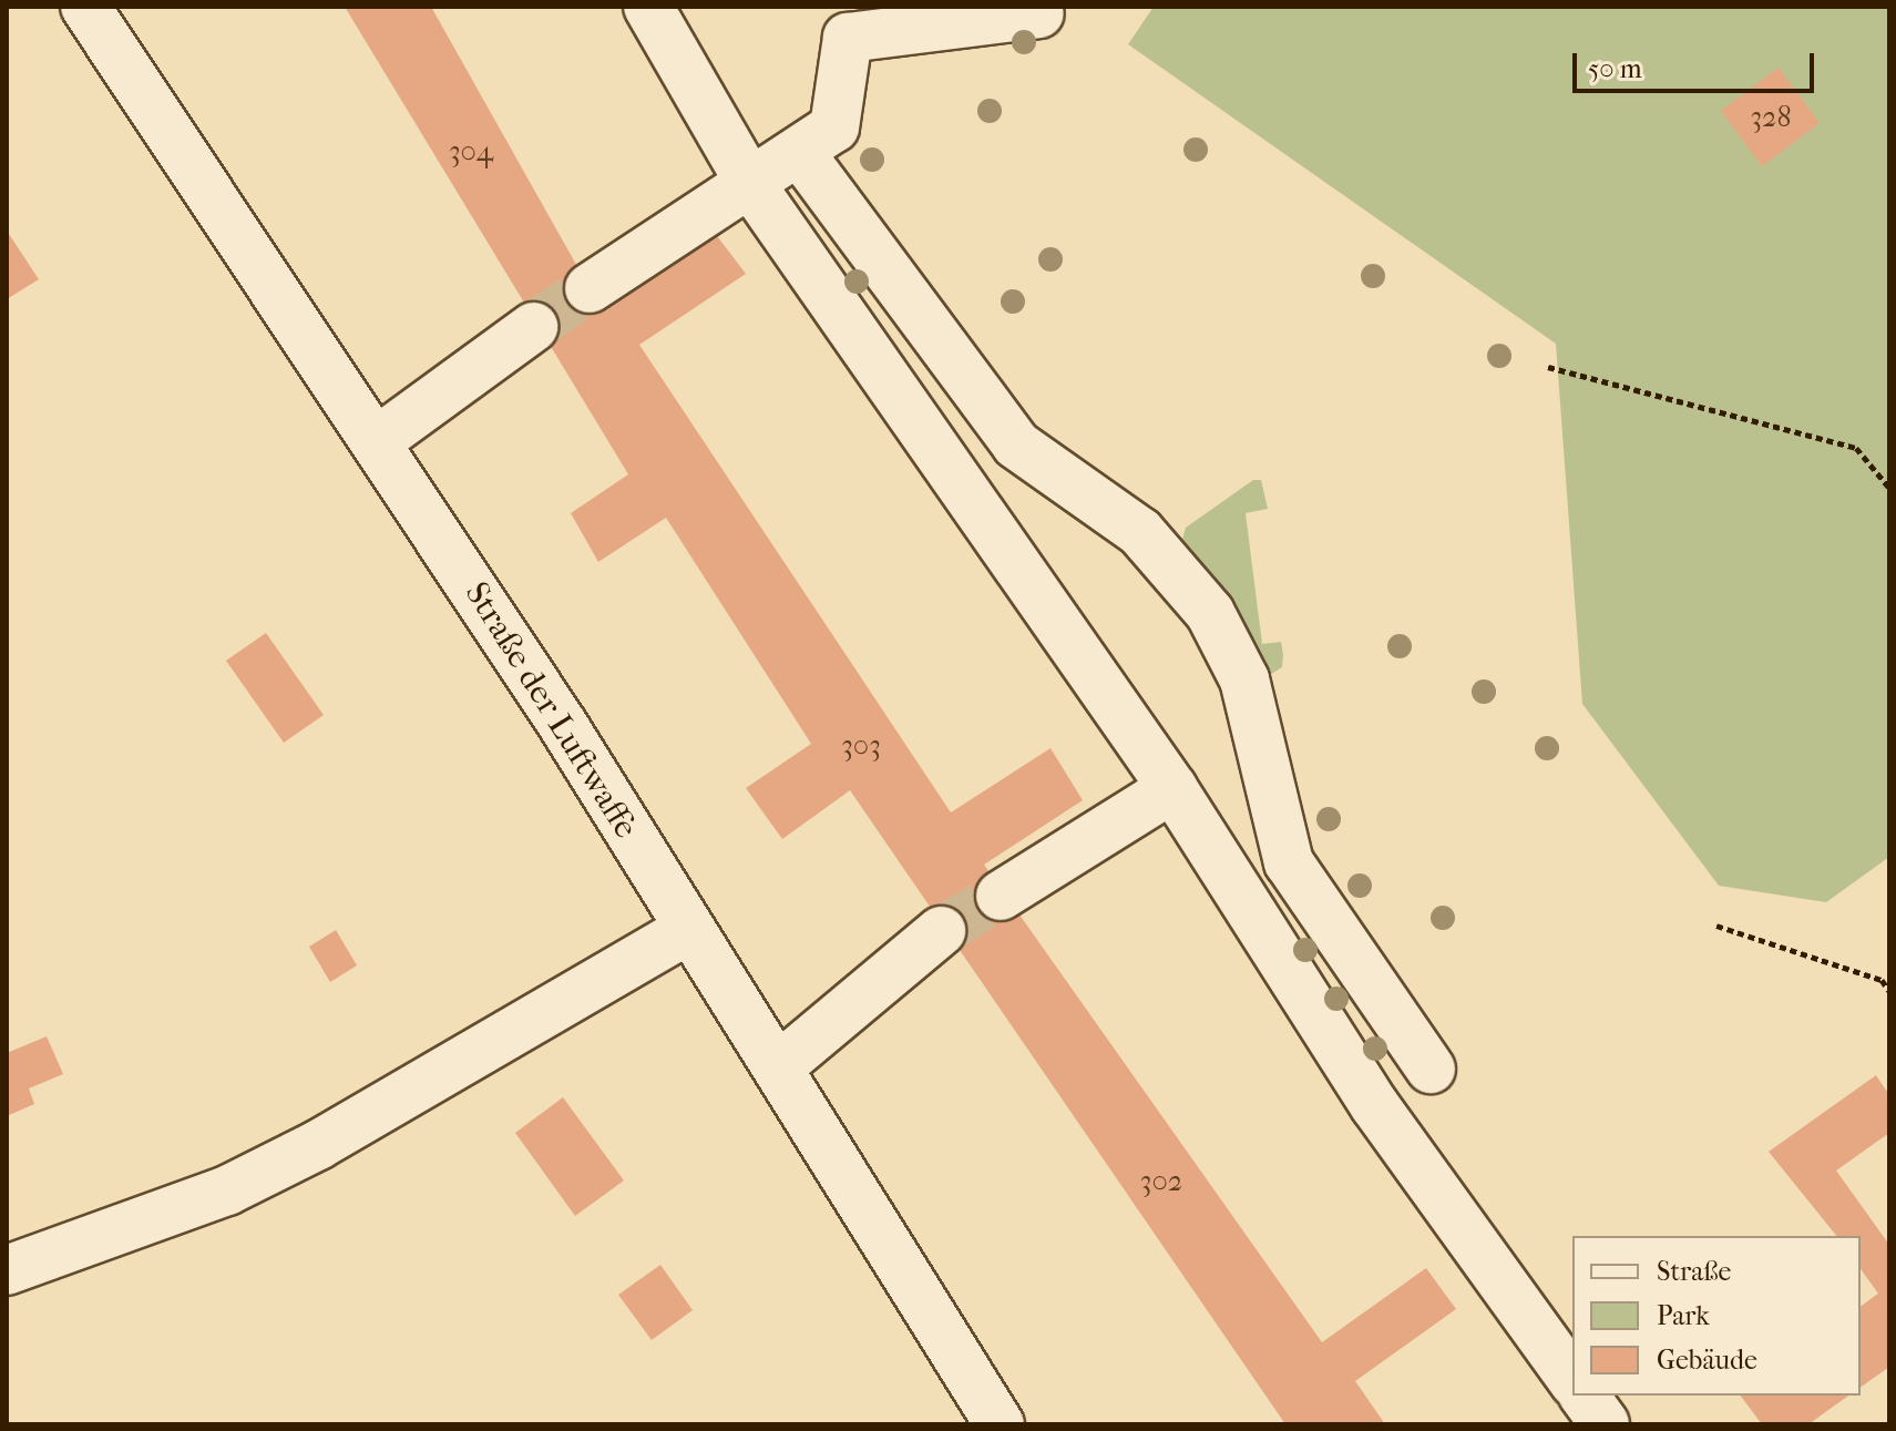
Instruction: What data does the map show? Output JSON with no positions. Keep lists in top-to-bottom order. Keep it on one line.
{"streets":{"street":["Straße der Luftwaffe"]},"house_numbers":["328","304","303","302"],"legend":["Straße","Park","Gebäude"],"scale_bar":"50 m"}
